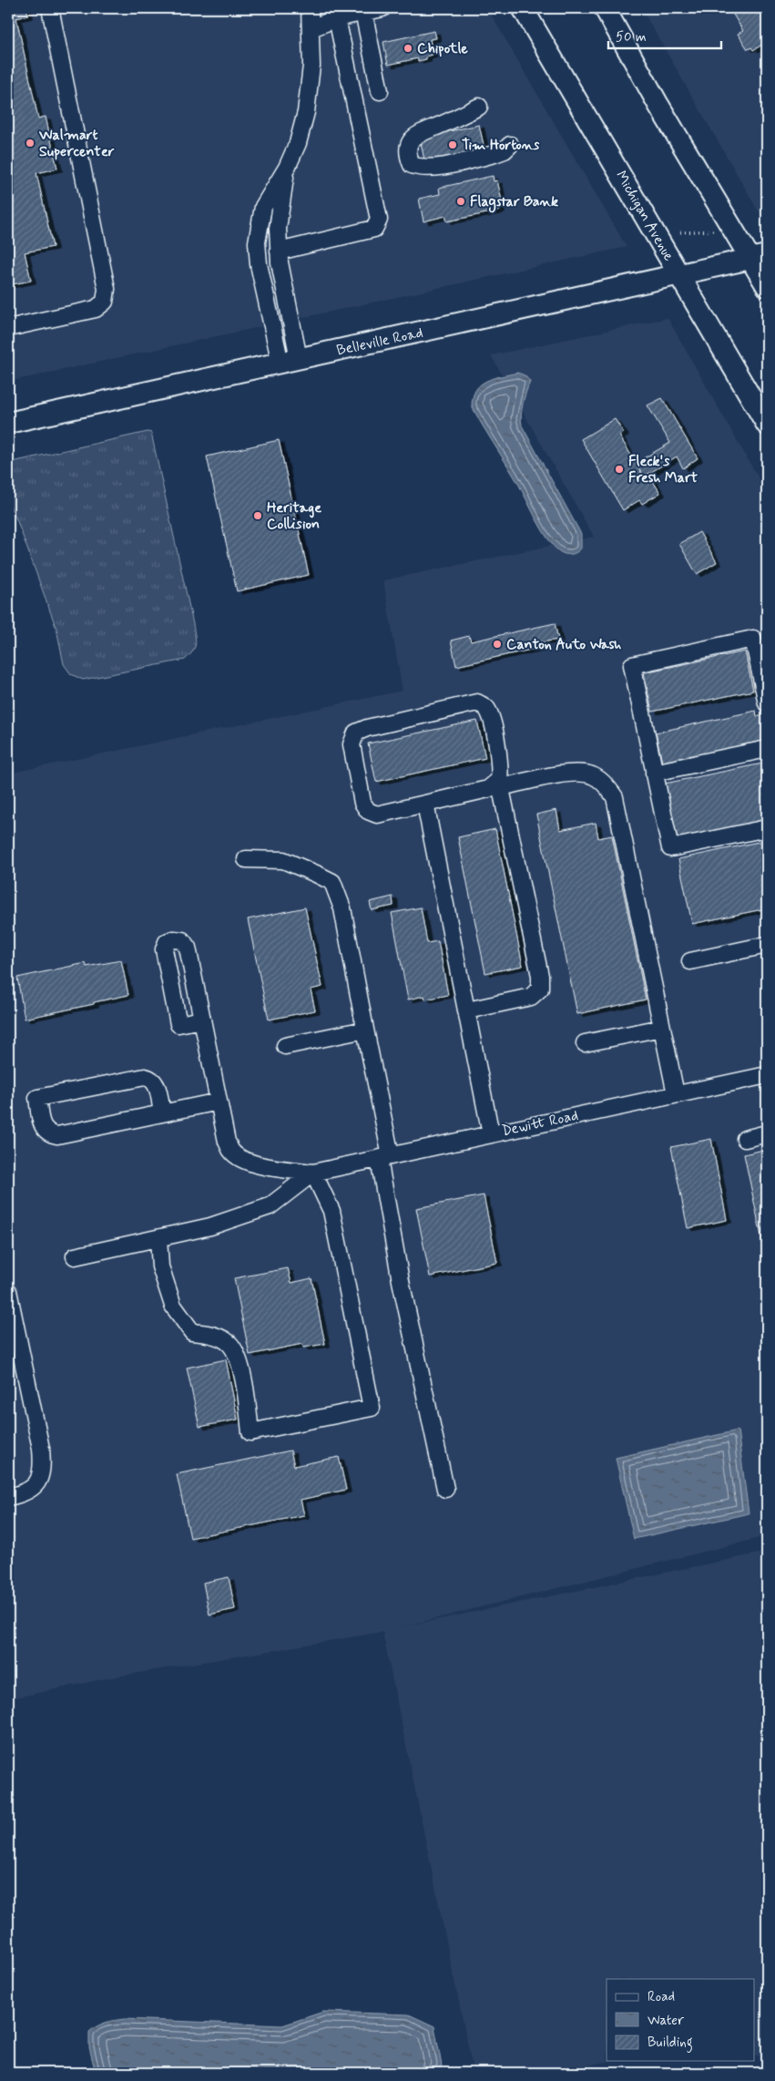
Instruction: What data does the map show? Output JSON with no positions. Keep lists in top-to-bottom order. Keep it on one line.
{"streets":{"main road":["Michigan Avenue","Belleville Road"],"street":["Dewitt Road"]},"crossings":[["Michigan Avenue","Belleville Road"]],"places":["Chipotle","Walmart Supercenter","Tim Hortons","Flagstar Bank","Fleck's Fresh Mart","Heritage Collision","Canton Auto Wash"],"legend":["Road","Water","Building"],"scale_bar":"50 m"}
